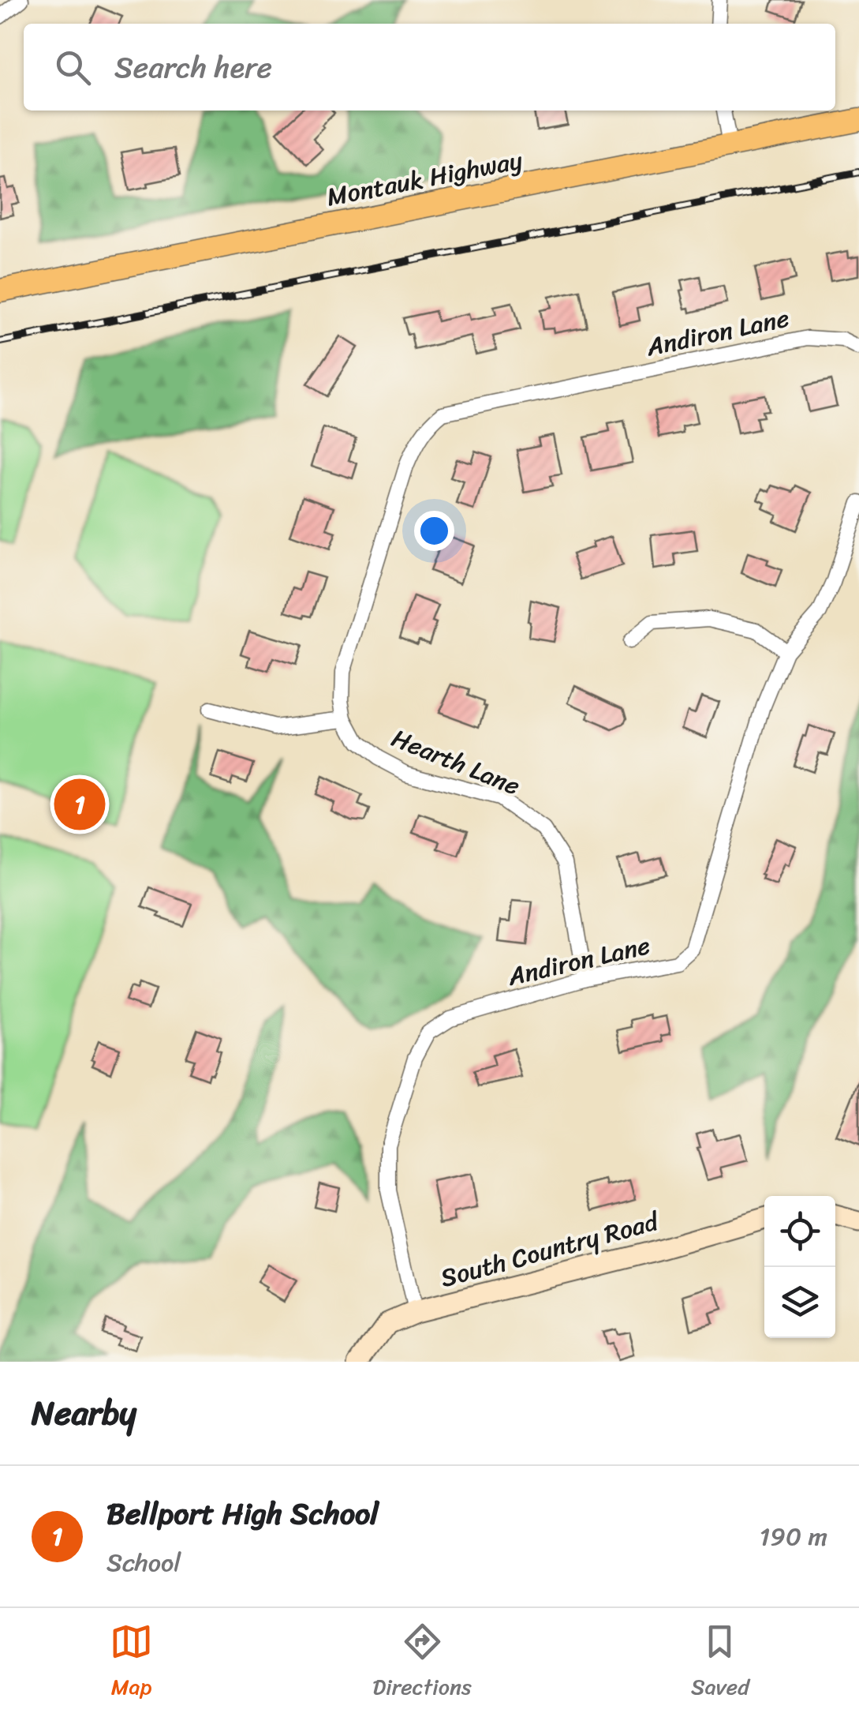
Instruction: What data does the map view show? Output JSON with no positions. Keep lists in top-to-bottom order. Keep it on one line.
{"streets":{"main road":["Montauk Highway","South Country Road"],"street":["Andiron Lane","Hearth Lane"]},"crossings":[["Andiron Lane","Hearth Lane"],["Andiron Lane","South Country Road"]],"page":{"search":"Search here","pins":"1","heading":"Nearby","list":[{"mark":"1","name":"Bellport High School","note":"School","value":"190 m"}],"nav":["Map","Directions","Saved"]}}
